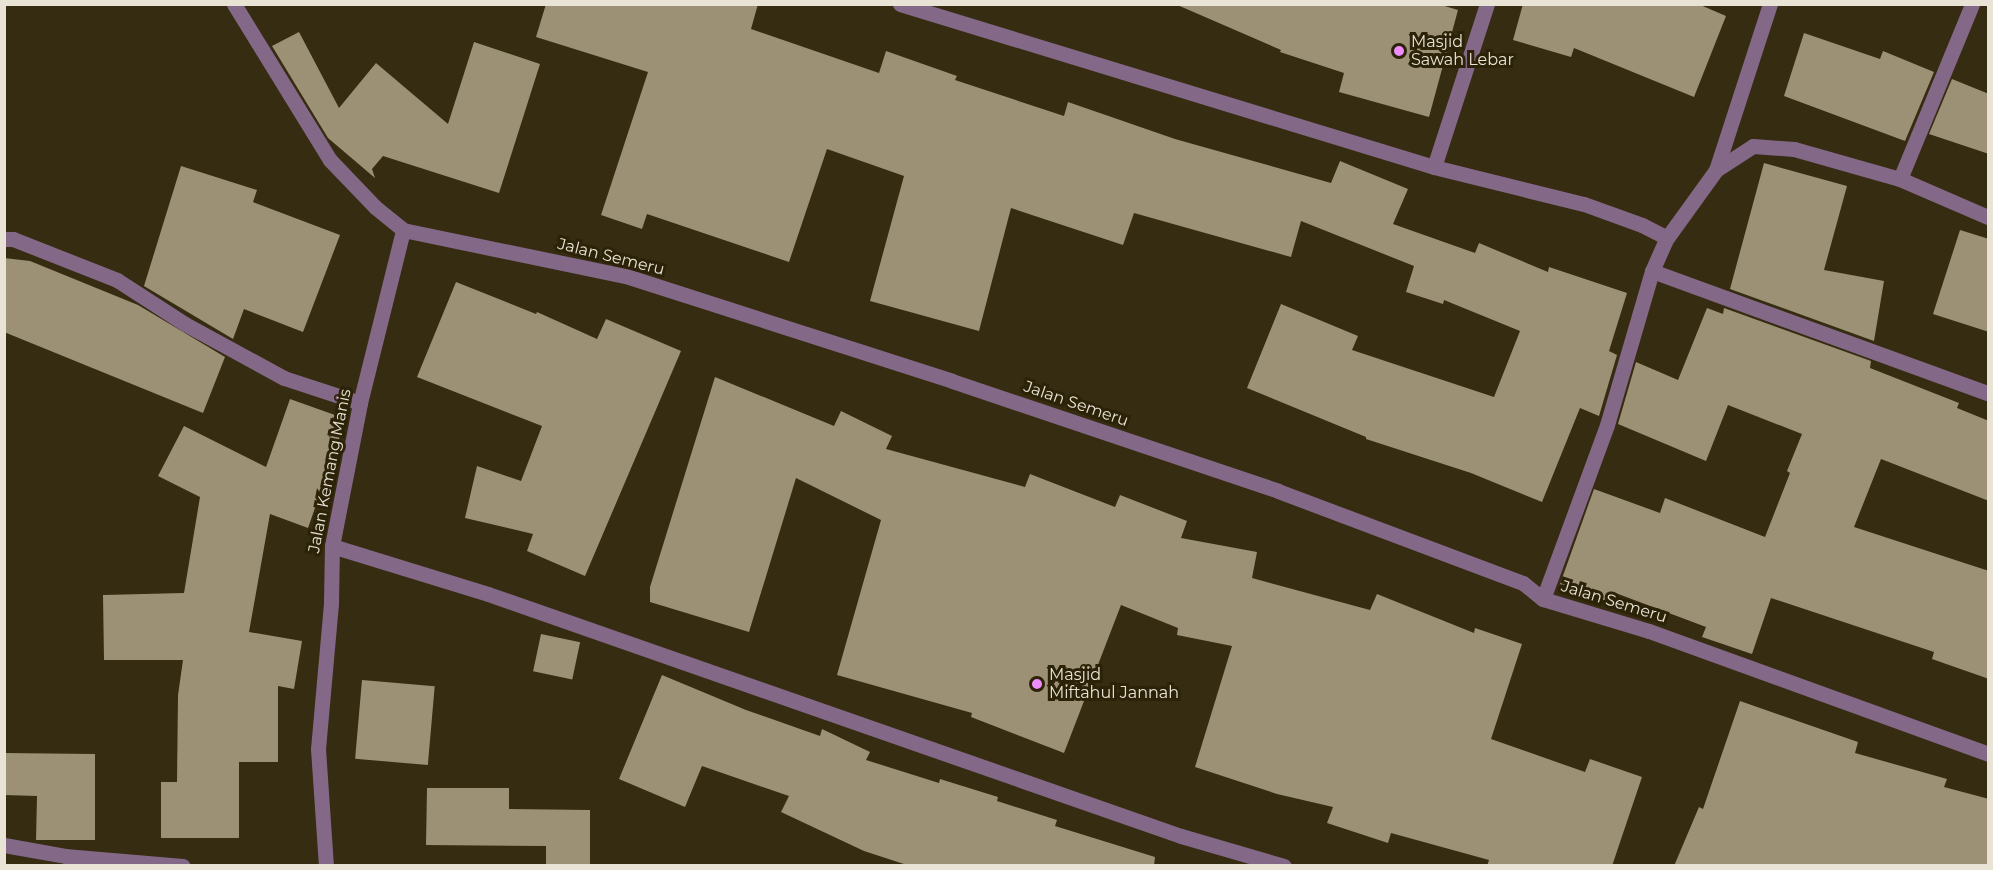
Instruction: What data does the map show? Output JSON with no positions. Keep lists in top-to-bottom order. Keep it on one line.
{"streets":{"street":["Jalan Semeru","Jalan Kemang Manis"]},"crossings":[["Jalan Semeru","Jalan Kemang Manis"]],"places":["Masjid Sawah Lebar","Masjid Miftahul Jannah"]}
